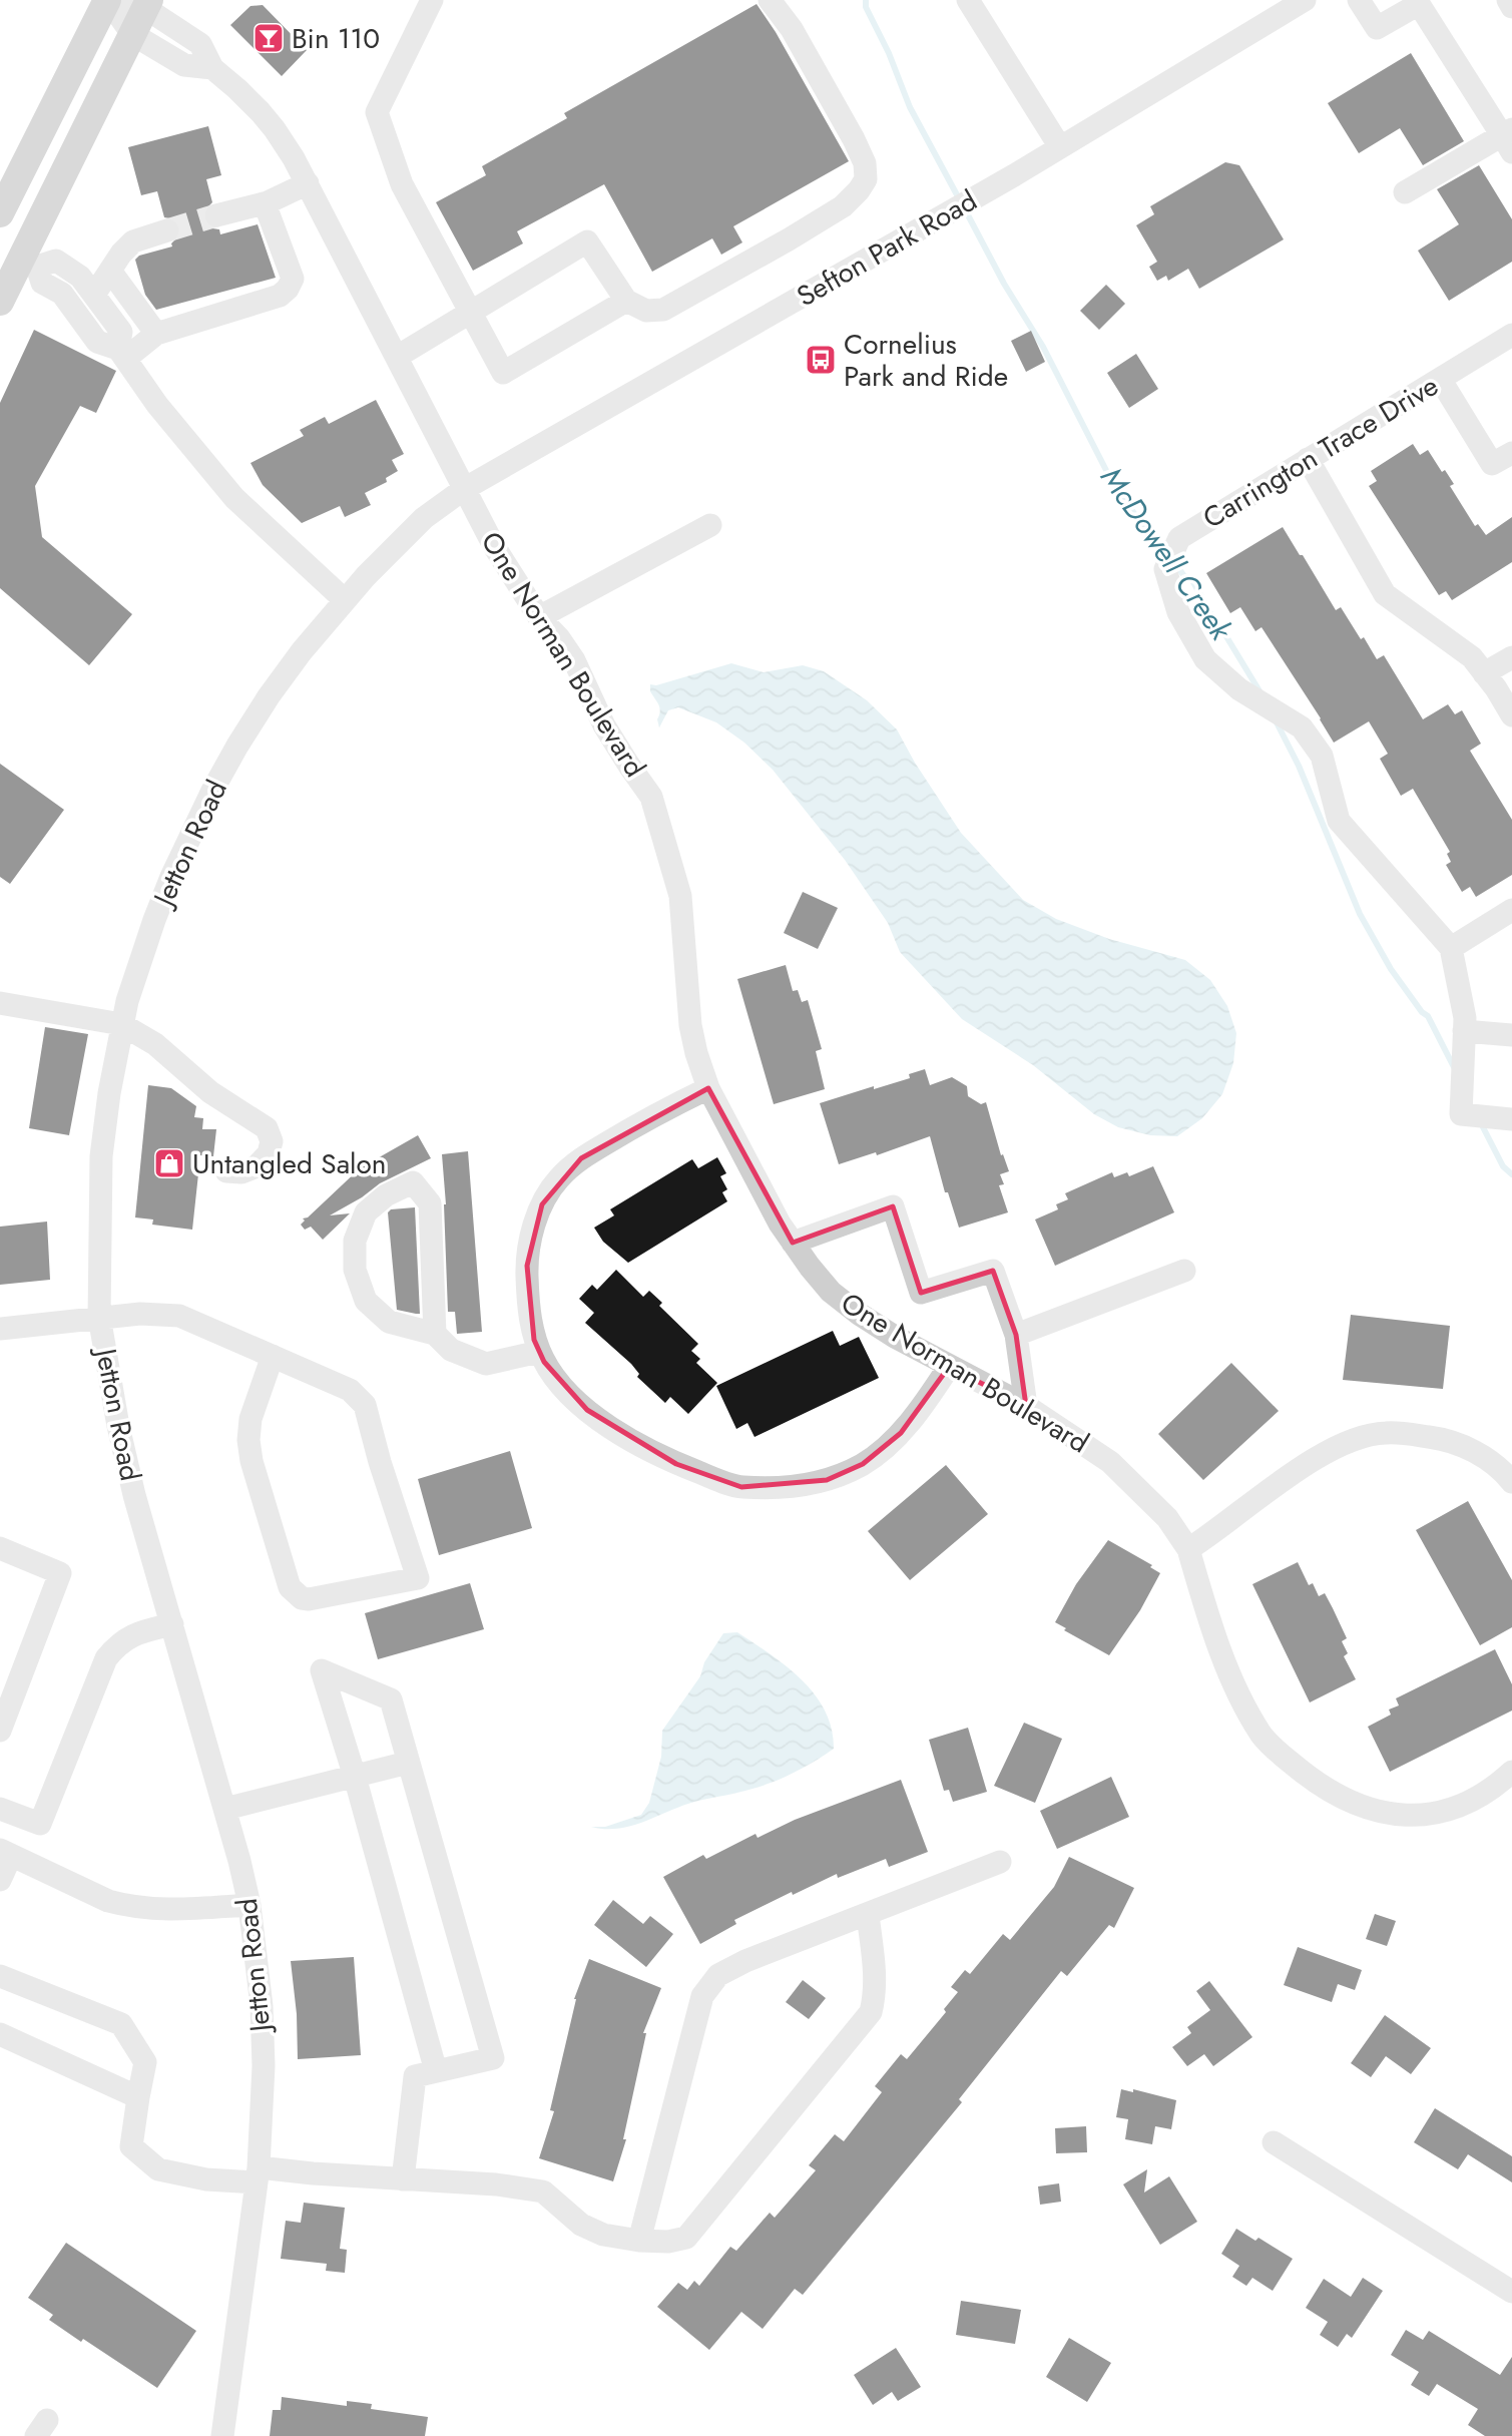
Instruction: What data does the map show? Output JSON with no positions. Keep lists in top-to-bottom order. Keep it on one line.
{"streets":{"street":["Sefton Park Road","Carrington Trace Drive","One Norman Boulevard","Jetton Road"]},"crossings":[["Sefton Park Road","One Norman Boulevard"],["Sefton Park Road","Jetton Road"],["One Norman Boulevard","Jetton Road"]],"water":["McDowell Creek"],"places":{"bar":["Bin 110"],"bus stop":["Cornelius Park and Ride"],"shop":["Untangled Salon"]}}
